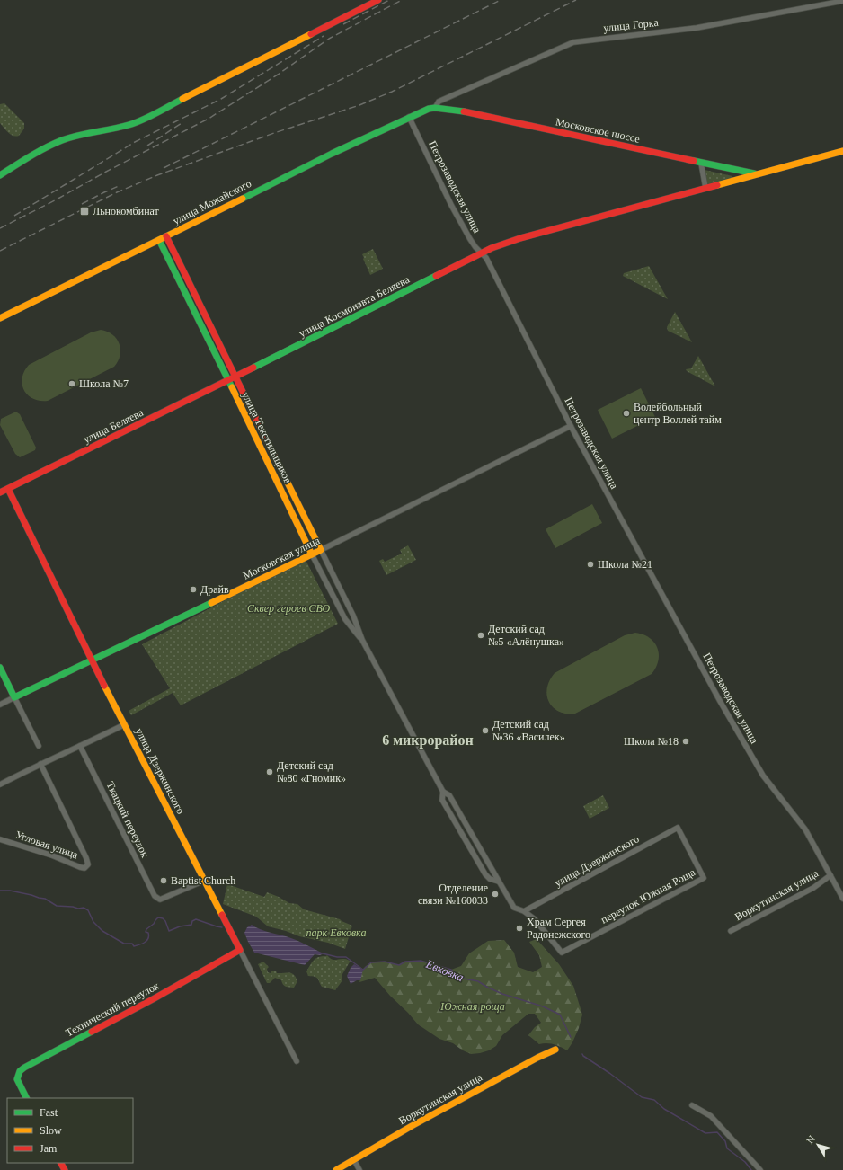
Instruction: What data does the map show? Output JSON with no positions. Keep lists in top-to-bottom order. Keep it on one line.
{"streets":{"street":["улица Горка","Московское шоссе","Петрозаводская улица","улица Можайского","улица Космонавта Беляева","улица Беляева","улица Текстильщиков","Московская улица","улица Дзержинского","Ткацкий переулок","Угловая улица","Воркутинская улица","переулок Южная Роща","Технический переулок"]},"crossings":[["улица Горка","Московское шоссе"],["улица Горка","улица Можайского"],["Московское шоссе","Петрозаводская улица"],["Московское шоссе","улица Можайского"],["Московское шоссе","улица Космонавта Беляева"],["Петрозаводская улица","улица Можайского"],["Петрозаводская улица","улица Космонавта Беляева"],["Петрозаводская улица","Московская улица"],["Петрозаводская улица","Воркутинская улица"],["улица Можайского","улица Текстильщиков"],["улица Космонавта Беляева","улица Беляева"],["улица Космонавта Беляева","улица Текстильщиков"],["улица Беляева","улица Текстильщиков"],["улица Беляева","улица Дзержинского"],["улица Текстильщиков","Московская улица"],["улица Текстильщиков","улица Дзержинского"],["улица Текстильщиков","переулок Южная Роща"],["Московская улица","улица Дзержинского"],["улица Дзержинского","Ткацкий переулок"],["улица Дзержинского","переулок Южная Роща"],["улица Дзержинского","Технический переулок"]],"districts":["6 микрорайон"],"water":["Евковка"],"parks":["Сквер героев СВО","парк Евковка","Южная роща"],"places":{"transit":["Льнокомбинат"],"other":["Школа №7","Волейбольный центр Воллей тайм","Школа №21","Драйв","Детский сад №5 «Алёнушка»","Детский сад №36 «Василек»","Школа №18","Детский сад №80 «Гномик»","Baptist Church","Отделение связи №160033","Храм Сергея Радонежского"]},"legend":["Fast","Slow","Jam"],"north":"top left"}
